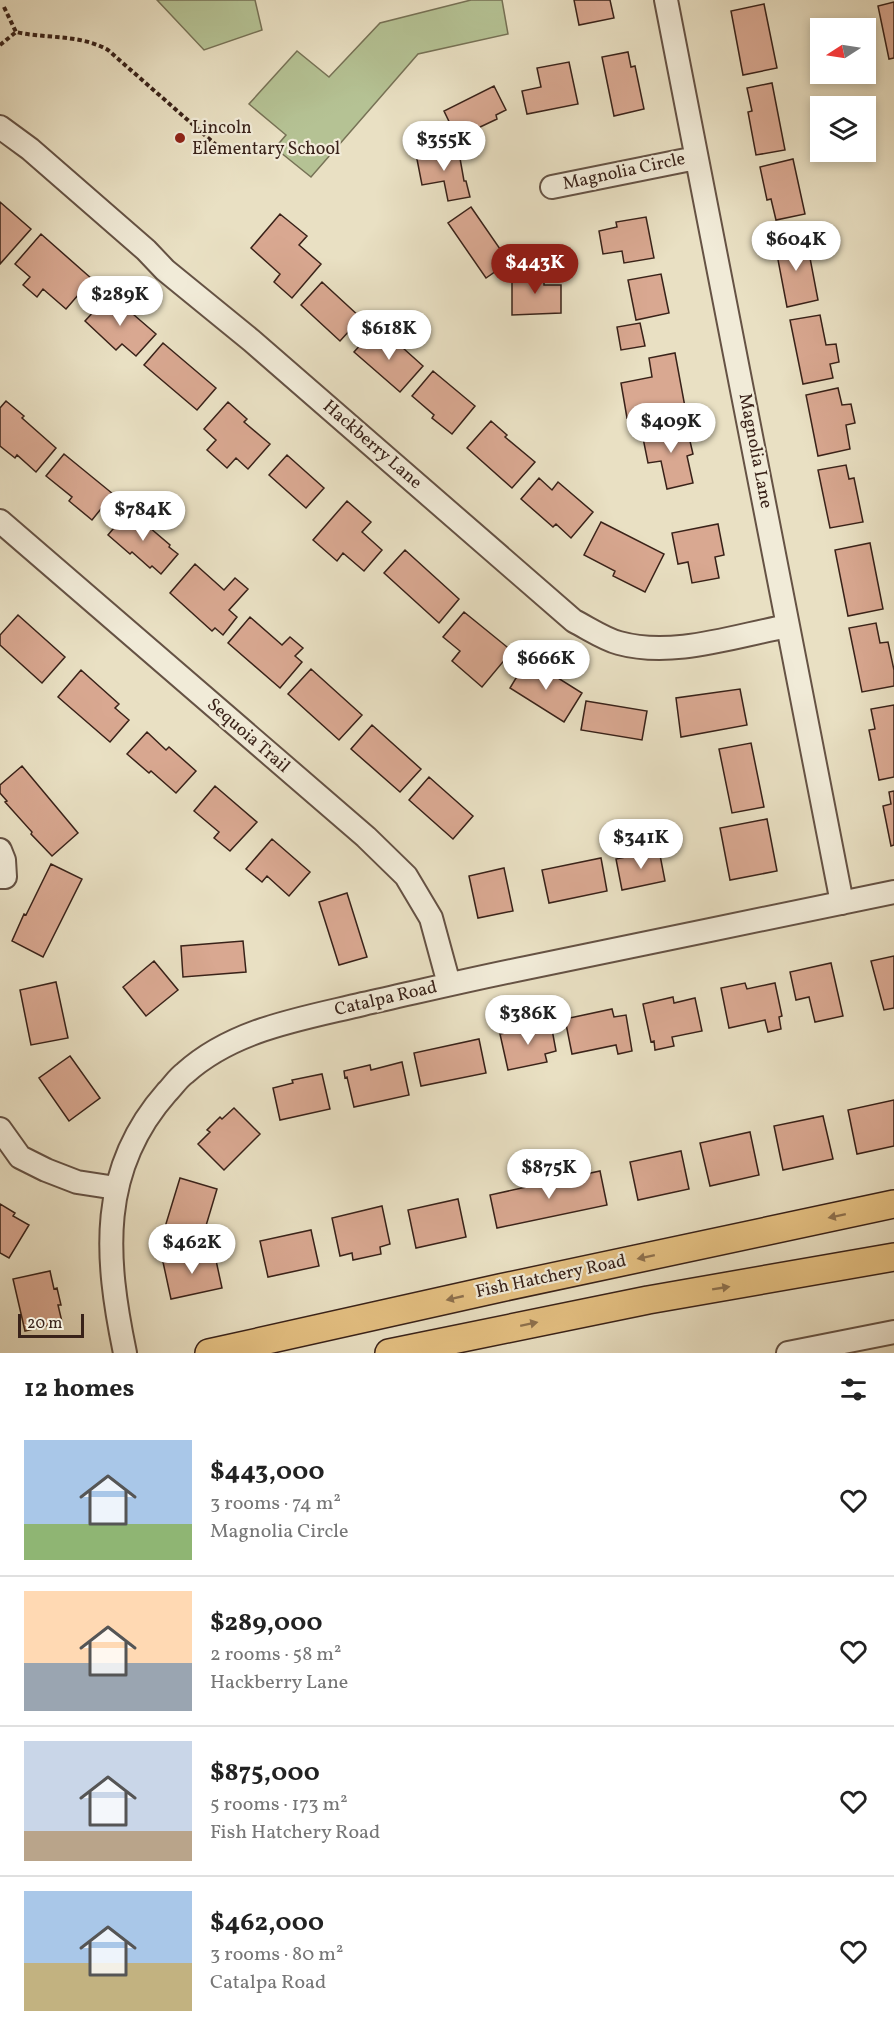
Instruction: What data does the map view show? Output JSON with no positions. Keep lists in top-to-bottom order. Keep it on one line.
{"streets":{"main road":["Fish Hatchery Road"],"street":["Magnolia Circle","Hackberry Lane","Magnolia Lane","Sequoia Trail","Catalpa Road"]},"crossings":[["Magnolia Circle","Magnolia Lane"],["Hackberry Lane","Magnolia Lane"],["Magnolia Lane","Catalpa Road"],["Sequoia Trail","Catalpa Road"]],"places":["Lincoln Elementary School"],"scale_bar":"20 m","north":"left","page":{"price":["$355K","$604K","$443K","$289K","$618K","$409K","$784K","$666K","$341K","$386K","$875K","$462K"],"scale":"20 m","heading":"12 homes","list":[{"name":"$443,000","note":"3 rooms · 74 m² · Magnolia Circle"},{"name":"$289,000","note":"2 rooms · 58 m² · Hackberry Lane"},{"name":"$875,000","note":"5 rooms · 173 m² · Fish Hatchery Road"},{"name":"$462,000","note":"3 rooms · 80 m² · Catalpa Road"}]}}
